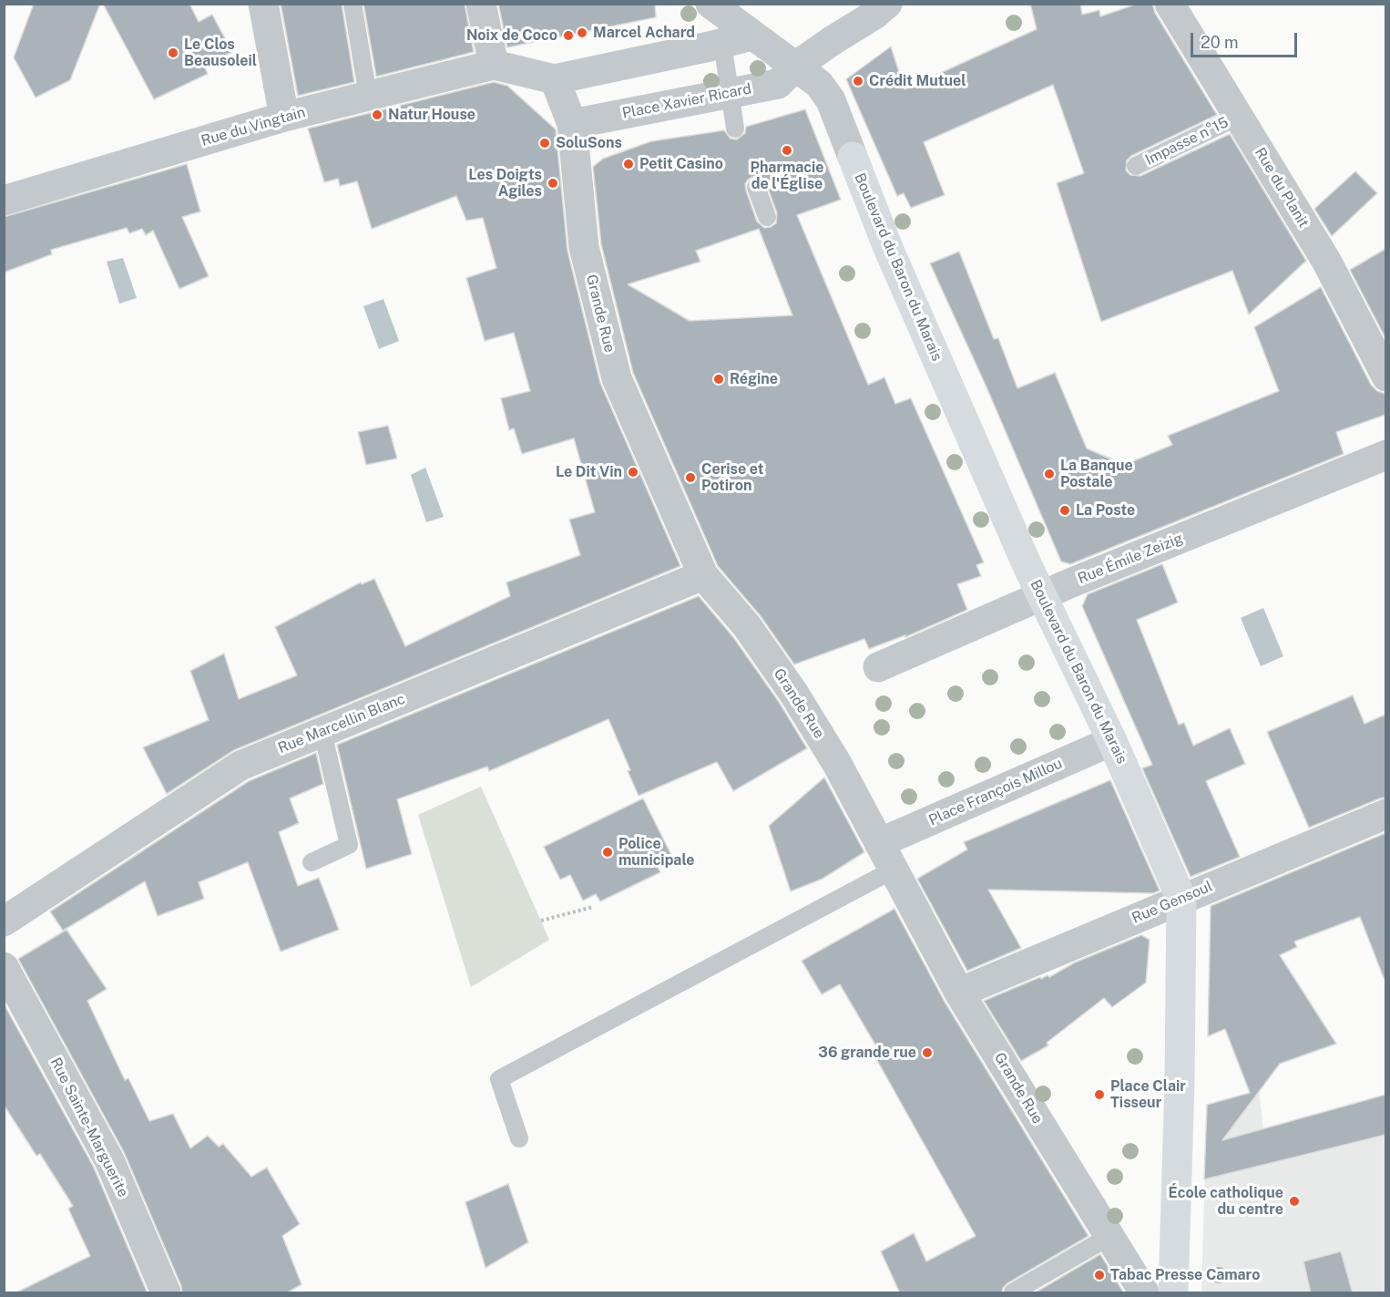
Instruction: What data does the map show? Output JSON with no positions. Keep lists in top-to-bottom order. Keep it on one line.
{"streets":{"main road":["Boulevard du Baron du Marais"],"street":["Place Xavier Ricard","Rue du Vingtain","Rue du Planit","Grande Rue","Rue Émile Zeizig","Rue Marcellin Blanc","Place François Millou","Rue Gensoul","Rue Sainte-Marguerite"],"lane":["Impasse n°15"]},"crossings":[["Place Xavier Ricard","Boulevard du Baron du Marais"],["Place Xavier Ricard","Grande Rue"],["Impasse n°15","Rue du Planit"],["Boulevard du Baron du Marais","Rue Émile Zeizig"],["Boulevard du Baron du Marais","Place François Millou"],["Boulevard du Baron du Marais","Rue Gensoul"],["Grande Rue","Rue Marcellin Blanc"],["Grande Rue","Place François Millou"],["Grande Rue","Rue Gensoul"]],"places":["Marcel Achard","Noix de Coco","Le Clos Beausoleil","Crédit Mutuel","Natur House","SoluSons","Pharmacie de l'Église","Petit Casino","Les Doigts Agiles","Régine","Le Dit Vin","La Banque Postale","Cerise et Potiron","La Poste","Police municipale","36 grande rue","Place Clair Tisseur","École catholique du centre","Tabac Presse Camaro"],"scale_bar":"20 m"}
